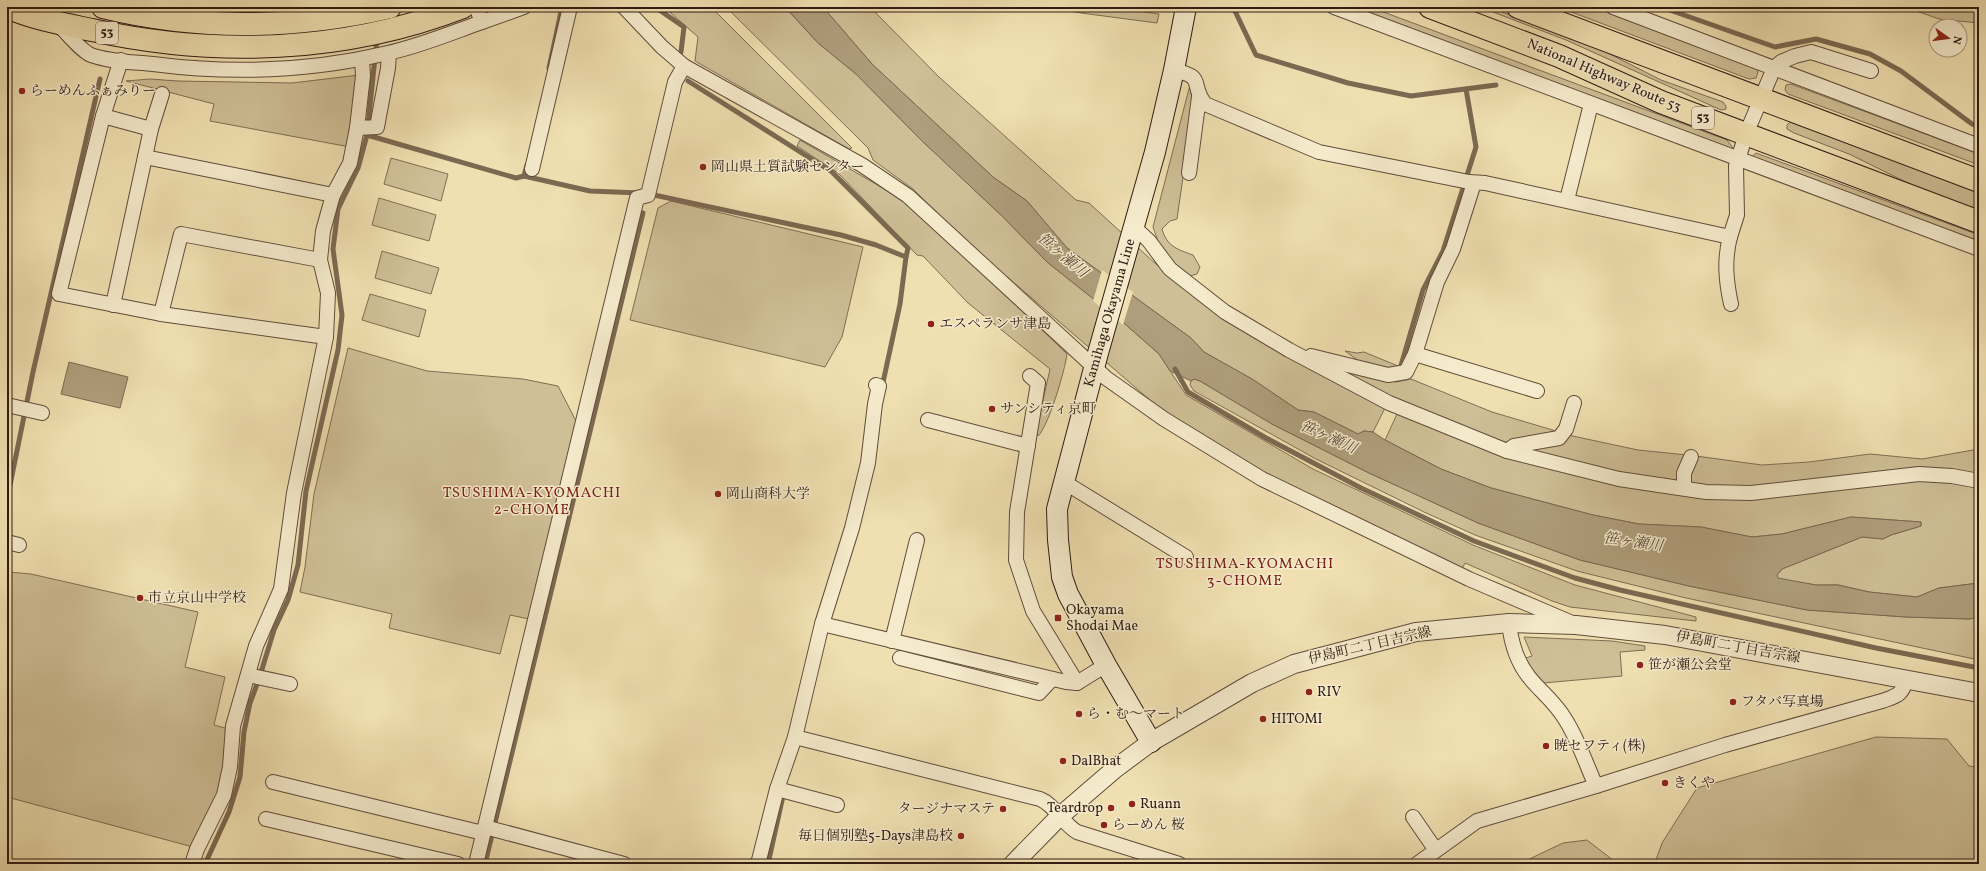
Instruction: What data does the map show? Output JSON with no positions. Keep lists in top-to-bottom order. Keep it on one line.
{"streets":{"highway":["53","National Highway Route 53"],"main road":["Kamihaga Okayama Line"],"street":["伊島町二丁目吉宗線"]},"crossings":[["Kamihaga Okayama Line","伊島町二丁目吉宗線"]],"districts":["TSUSHIMA-KYOMACHI 2-CHOME","TSUSHIMA-KYOMACHI 3-CHOME"],"water":["笹ヶ瀬川"],"places":{"other":["らーめんふぁみりー","岡山県土質試験センター","エスペランサ津島","サンシティ京町","岡山商科大学","市立京山中学校","笹が瀬公会堂","RIV","フタバ写真場","ら・む〜マート","HITOMI","暁セフティ(株)","DalBhat","きくや","Ruann","Teardrop","タージナマステ","らーめん 桜","毎日個別塾5-Days津島校"],"transit":["Okayama Shodai Mae"]},"north":"right"}
